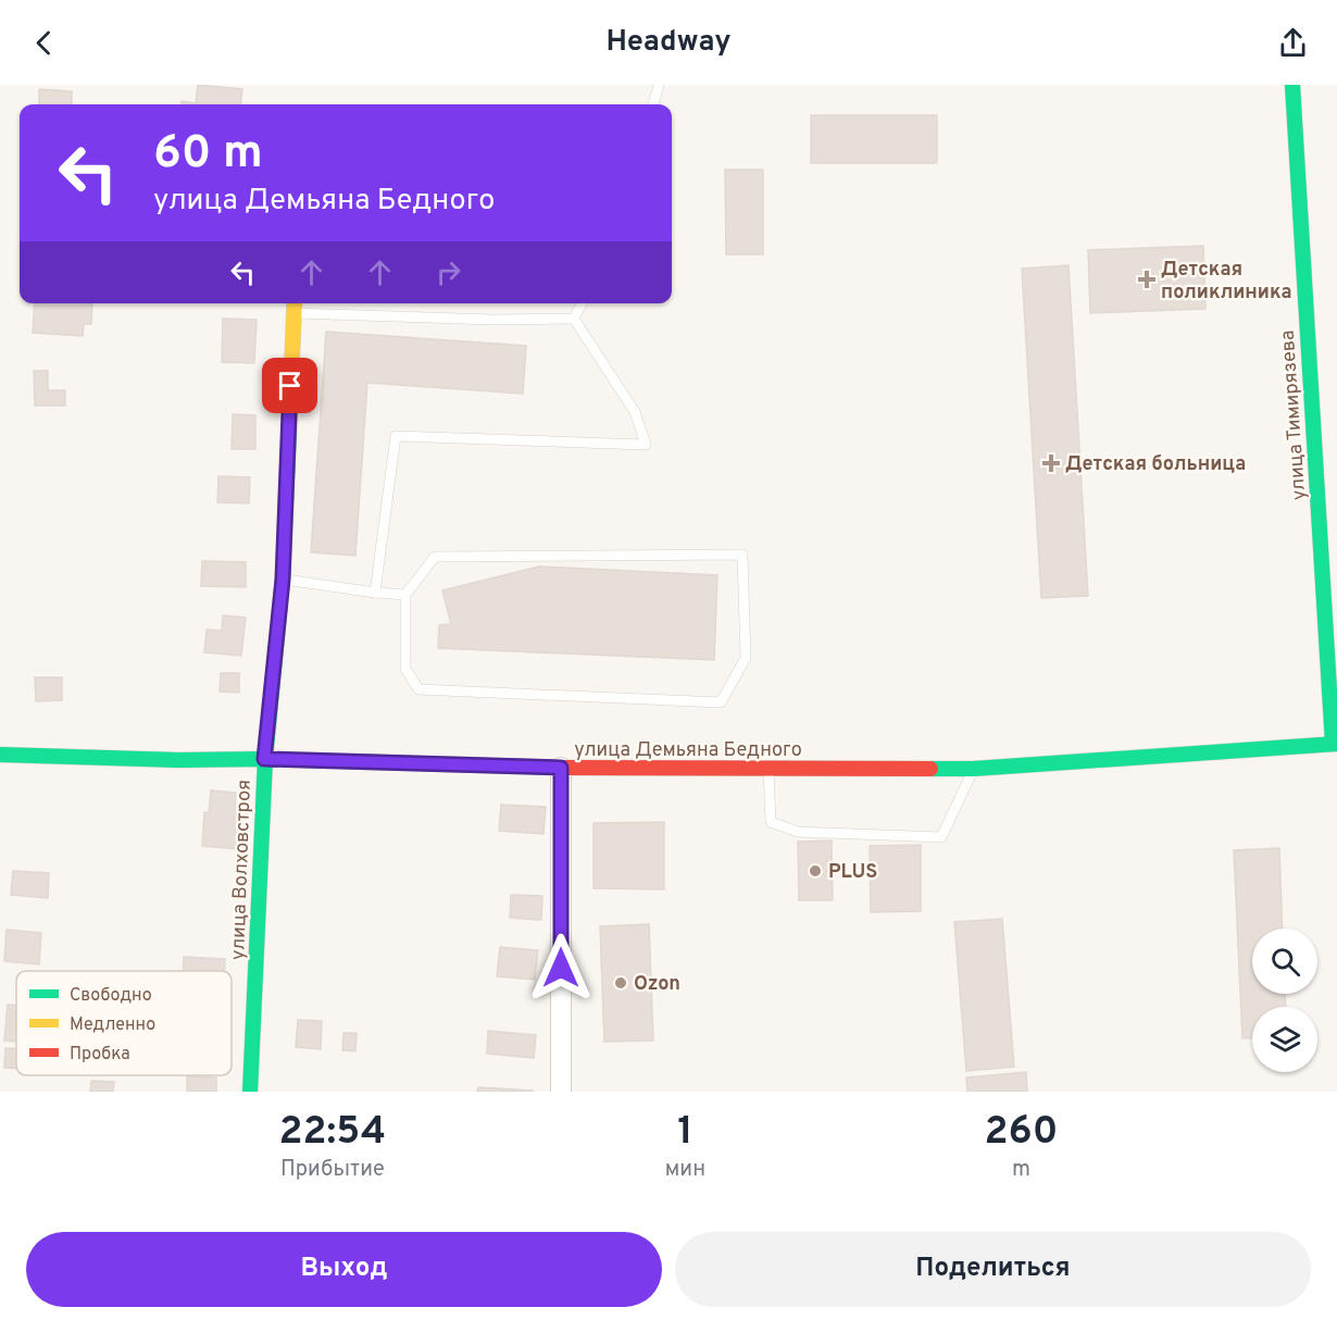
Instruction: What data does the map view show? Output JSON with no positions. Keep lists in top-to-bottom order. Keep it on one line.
{"streets":{"street":["улица Тимирязева","улица Демьяна Бедного","улица Волховстроя"]},"crossings":[["улица Тимирязева","улица Демьяна Бедного"],["улица Демьяна Бедного","улица Волховстроя"]],"places":{"health":["Детская поликлиника","Детская больница"],"other":["PLUS","Ozon"]},"legend":["Свободно","Медленно","Пробка"],"page":{"header":"Headway","turn":["60 m","улица Демьяна Бедного"],"eta":["22:54","Прибытие","1","мин","260","m"],"buttons":["Выход","Поделиться"]}}
